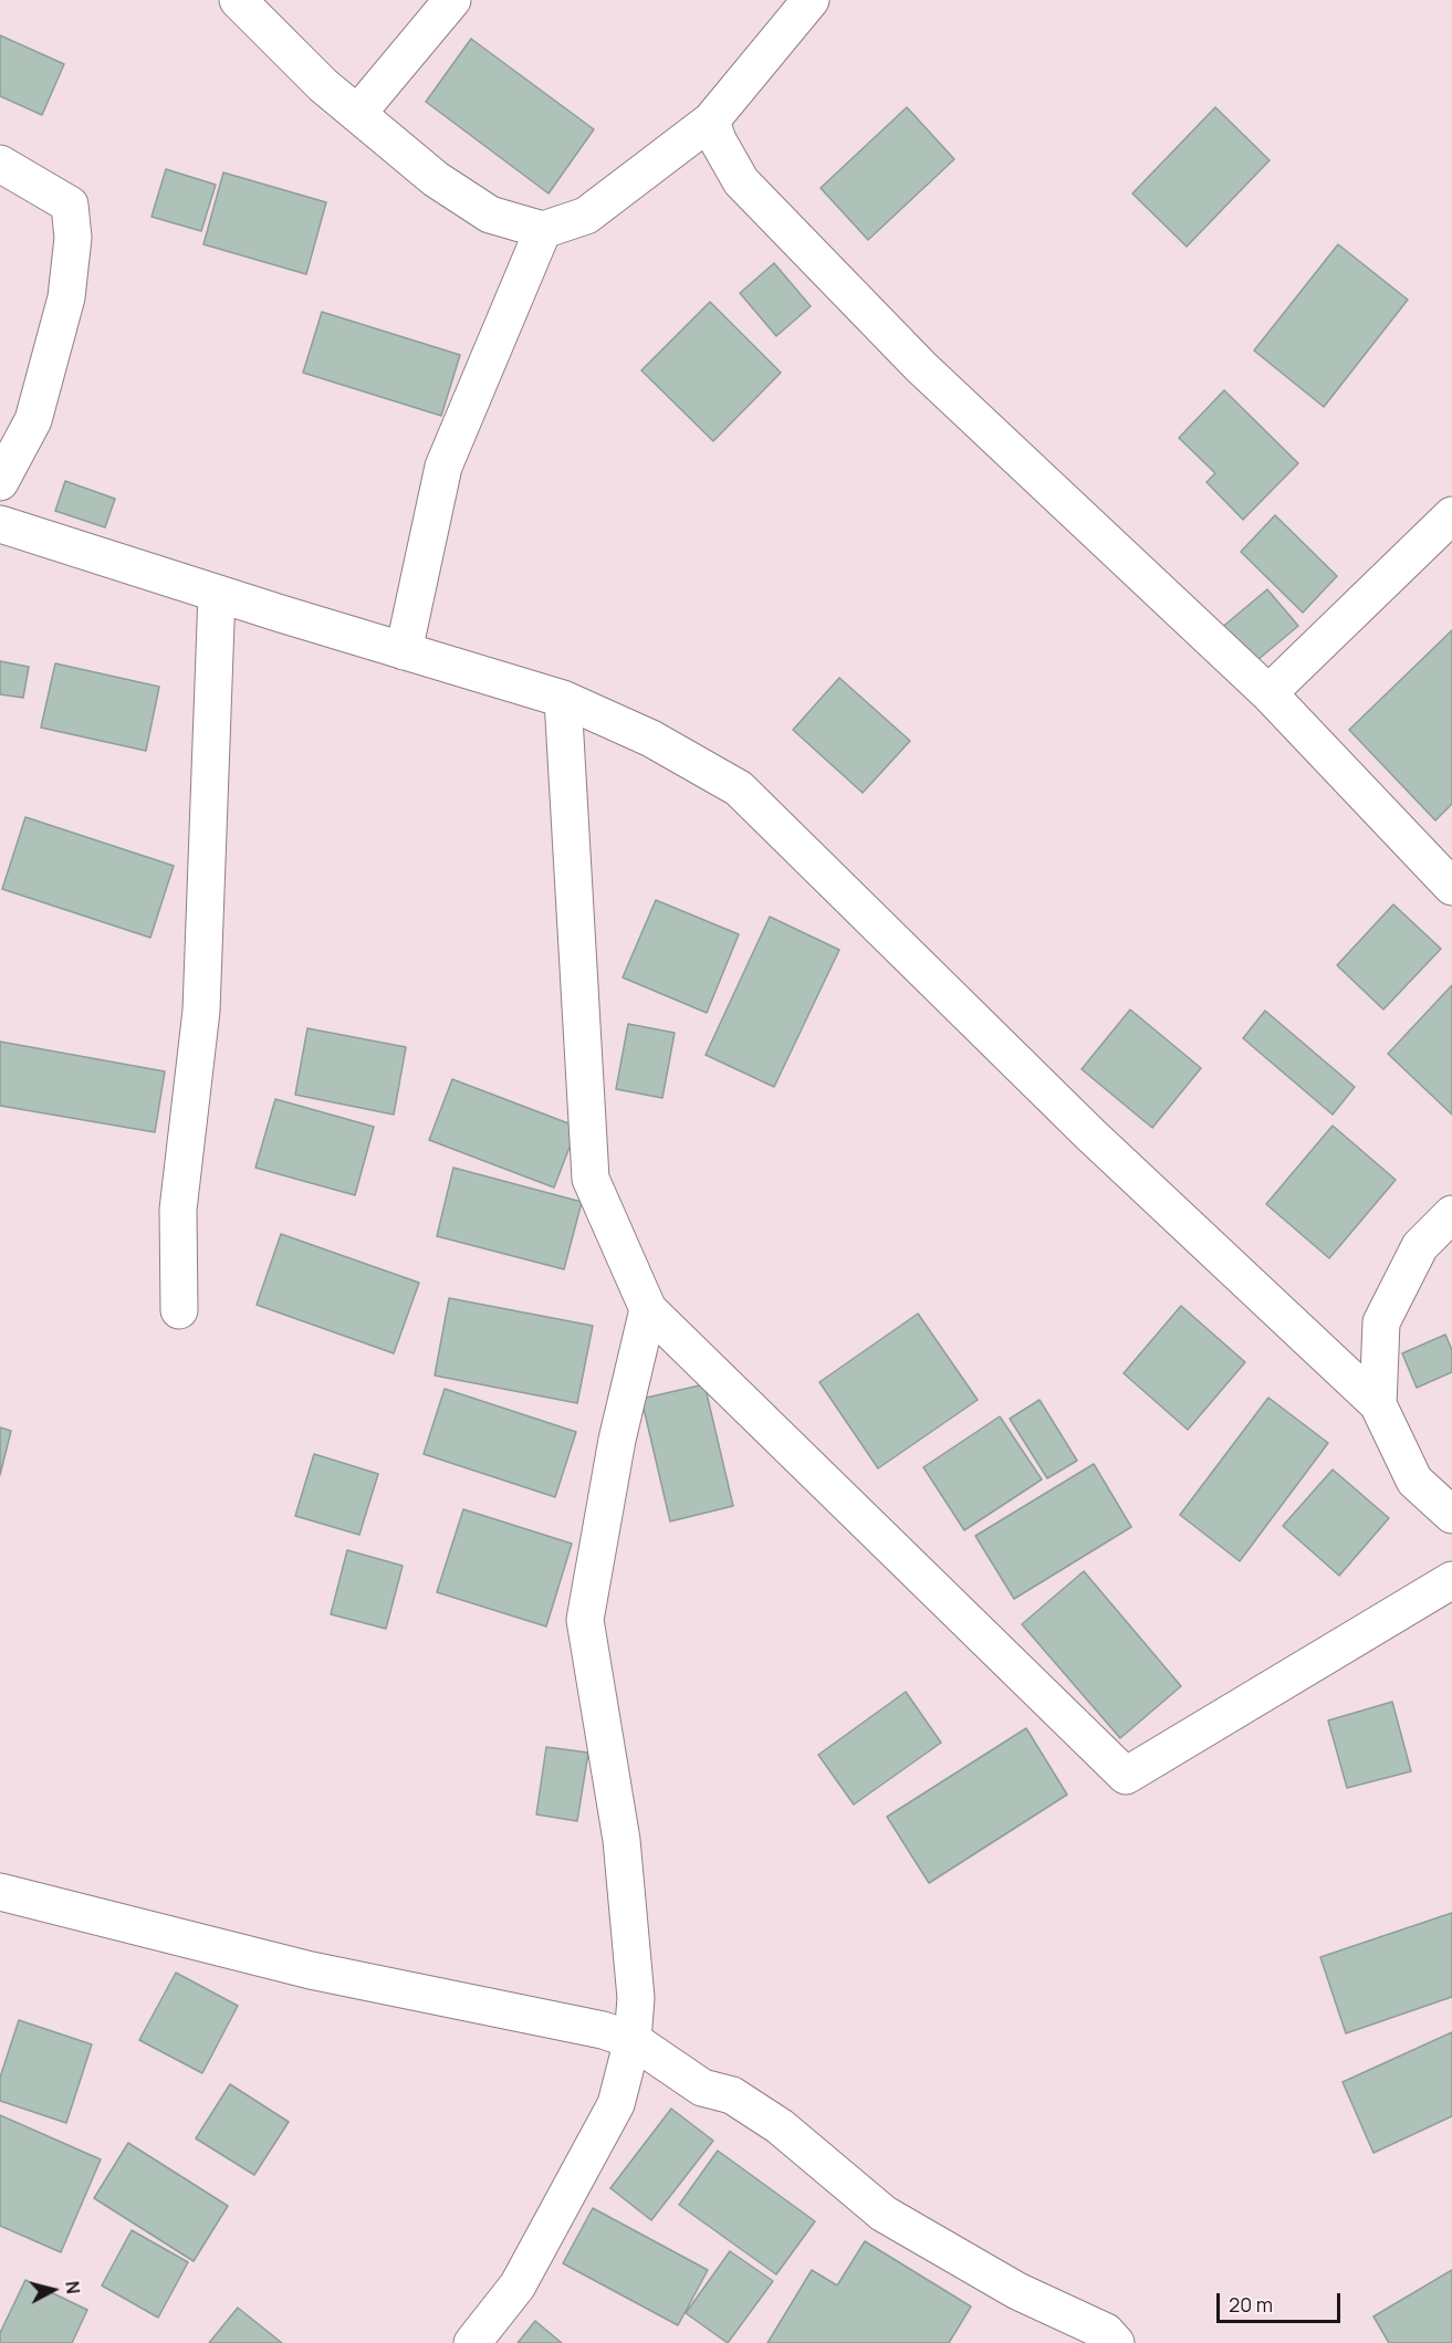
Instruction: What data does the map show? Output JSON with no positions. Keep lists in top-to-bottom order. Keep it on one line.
{"scale_bar":"20 m","north":"right"}
